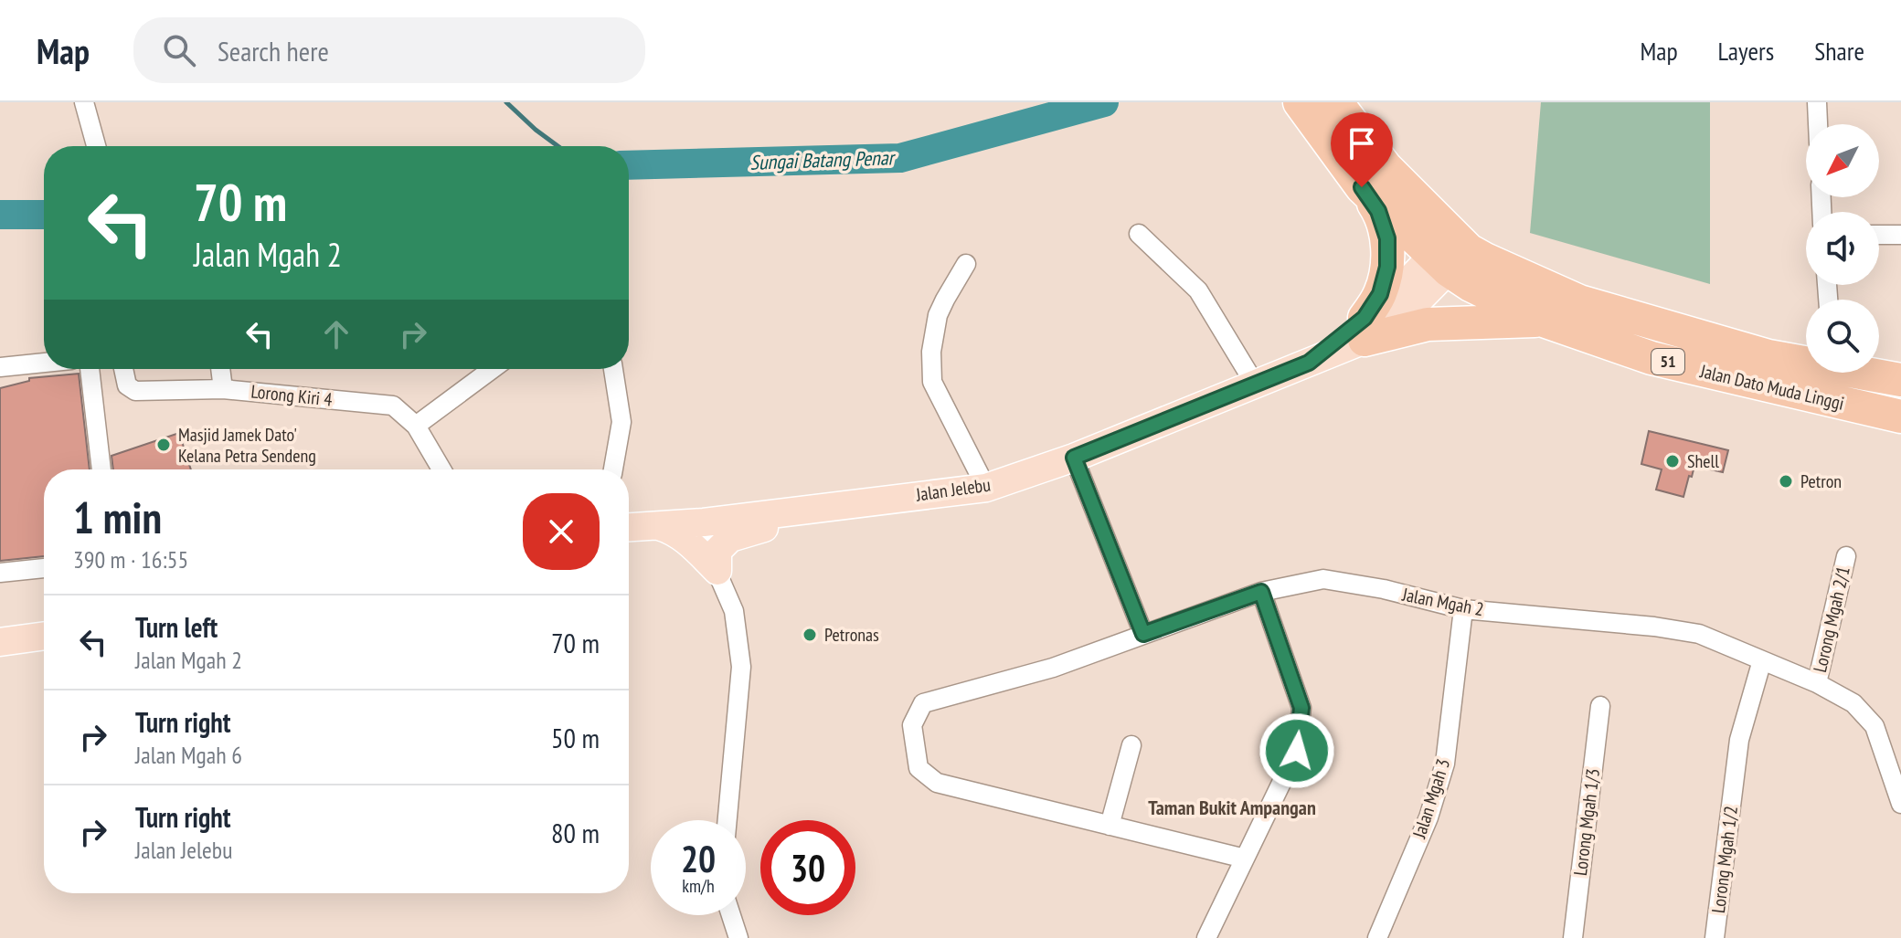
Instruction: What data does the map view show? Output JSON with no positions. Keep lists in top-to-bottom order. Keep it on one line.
{"streets":{"highway":["51","Jalan Dato Muda Linggi"],"main road":["Jalan Jelebu"],"street":["Lorong Kiri 4","Jalan Mgah 2","Lorong Mgah 2/1","Jalan Mgah 3","Lorong Mgah 1/3","Lorong Mgah 1/2"]},"crossings":[["Jalan Dato Muda Linggi","Jalan Jelebu"],["Jalan Mgah 2","Lorong Mgah 2/1"],["Jalan Mgah 2","Jalan Mgah 3"],["Jalan Mgah 2","Lorong Mgah 1/2"]],"districts":["Taman Bukit Ampangan"],"water":["Sungai Batang Penar"],"places":["Masjid Jamek Dato' Kelana Petra Sendeng","Shell","Petron","Petronas"],"north":"bottom left","page":{"header":"Map","search":"Search here","nav":["Map","Layers","Share"],"turn":["70 m","Jalan Mgah 2"],"heading":["1 min","390 m · 16:55"],"list":[{"name":"Turn left","note":"Jalan Mgah 2","value":"70 m"},{"name":"Turn right","note":"Jalan Mgah 6","value":"50 m"},{"name":"Turn right","note":"Jalan Jelebu","value":"80 m"}],"speed":"20 km/h","limit":"30"}}
